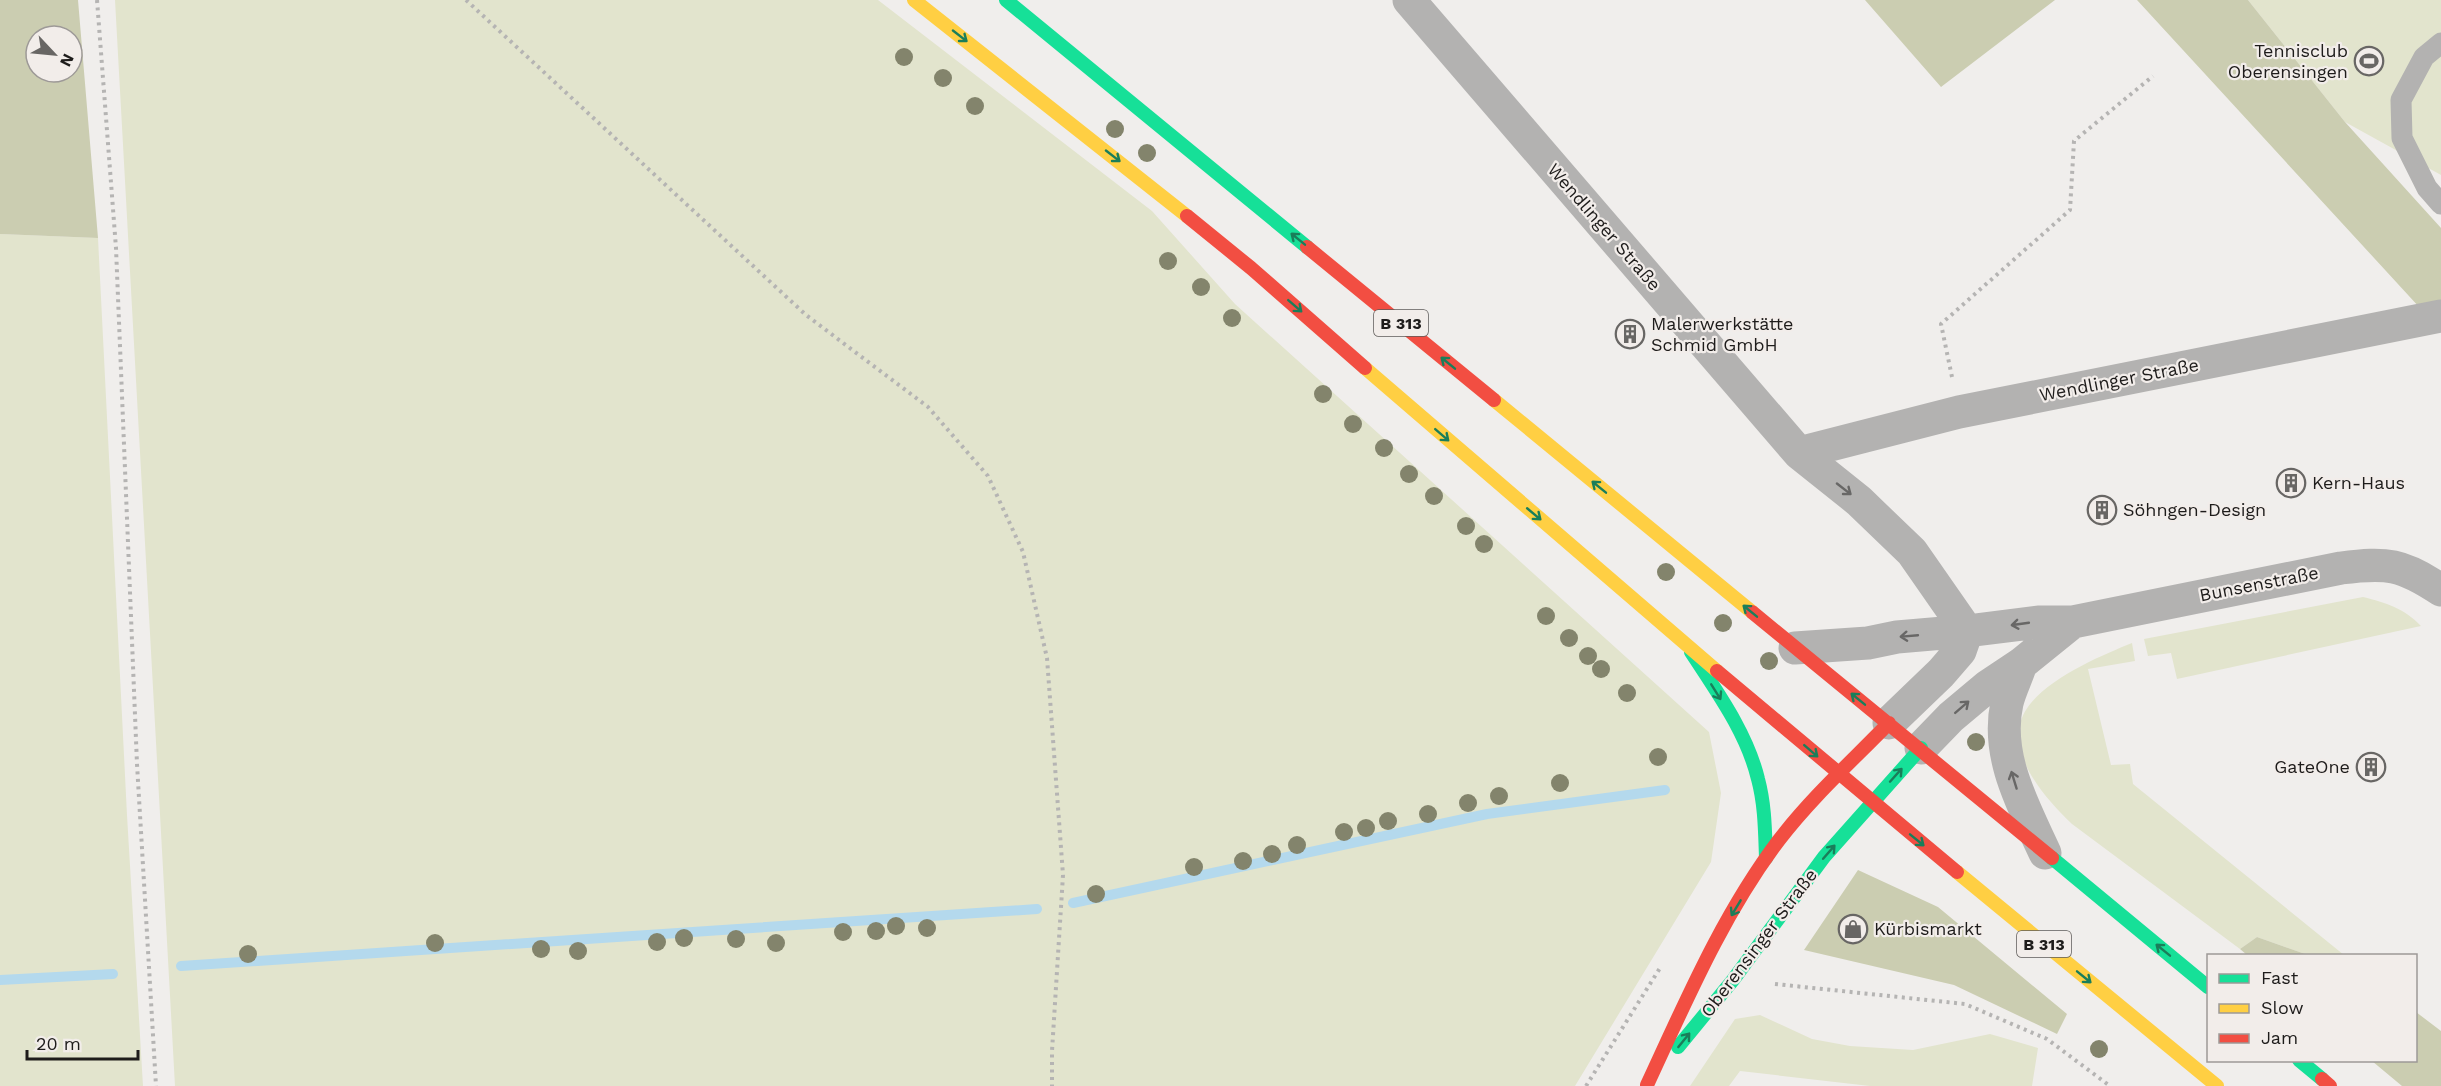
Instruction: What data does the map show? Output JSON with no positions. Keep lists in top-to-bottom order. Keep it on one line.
{"streets":{"main road":["B 313","Oberensinger Straße"],"street":["Wendlinger Straße","Bunsenstraße"]},"crossings":[["Wendlinger Straße","Bunsenstraße"],["B 313","Bunsenstraße"],["B 313","Oberensinger Straße"],["Bunsenstraße","Oberensinger Straße"]],"places":{"sports":["Tennisclub Oberensingen"],"building":["Malerwerkstätte Schmid GmbH","Kern-Haus","Söhngen-Design","GateOne"],"shop":["Kürbismarkt"]},"legend":["Fast","Slow","Jam"],"scale_bar":"20 m","north":"bottom right"}
